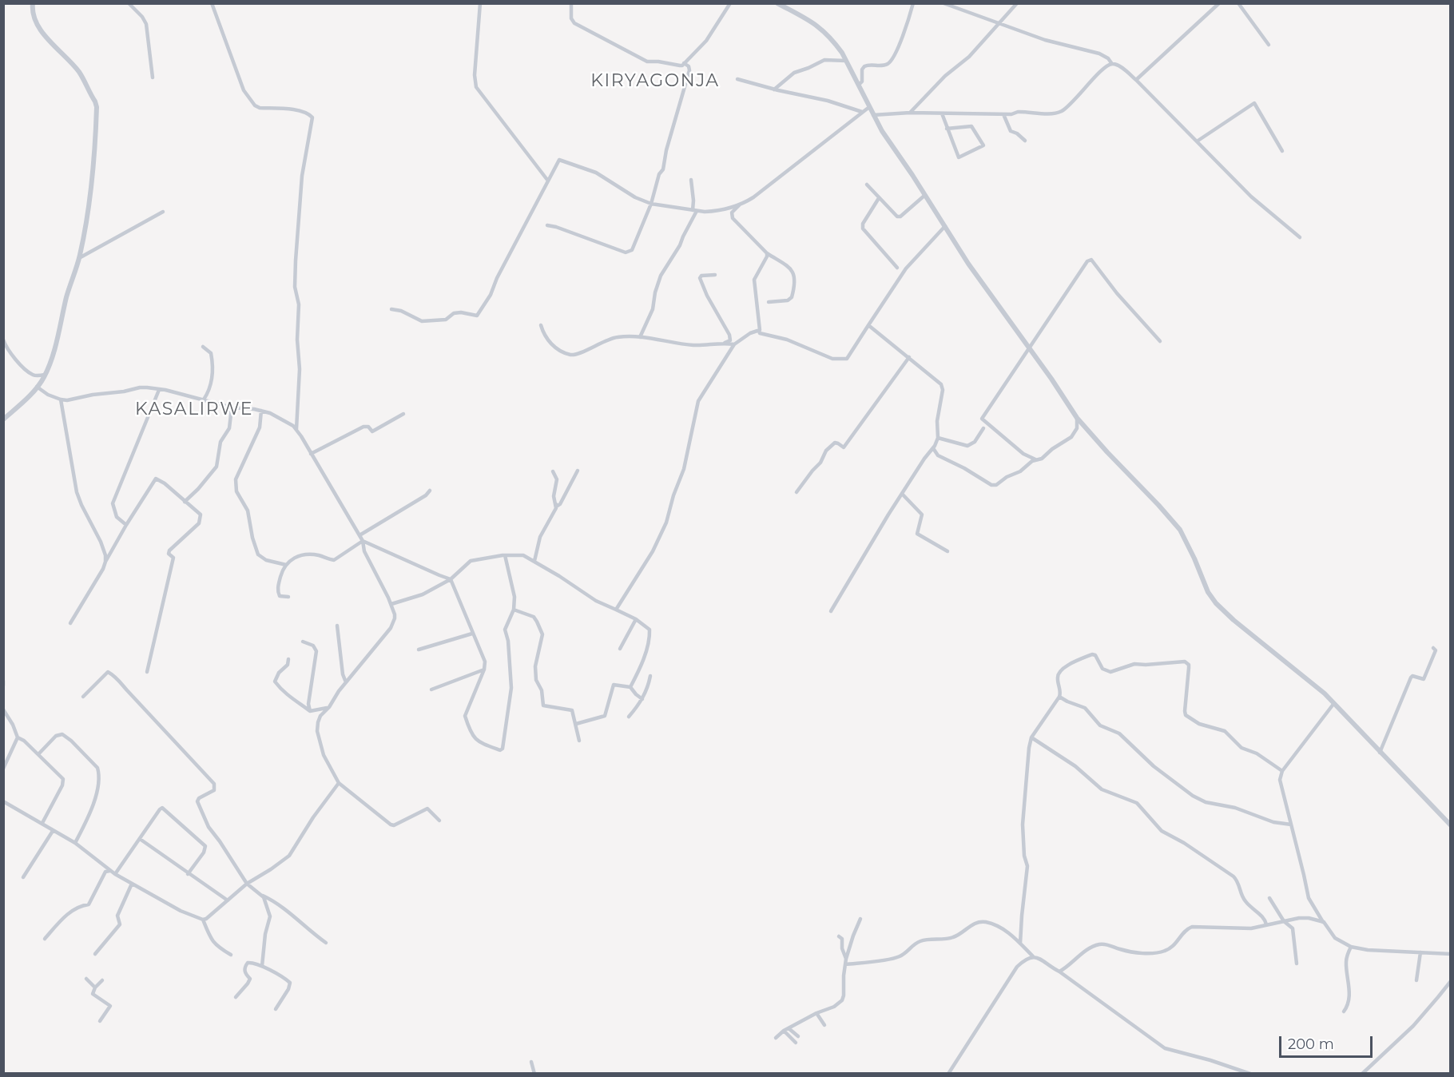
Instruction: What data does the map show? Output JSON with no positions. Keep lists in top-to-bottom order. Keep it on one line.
{"districts":["KIRYAGONJA","KASALIRWE"],"scale_bar":"200 m"}
